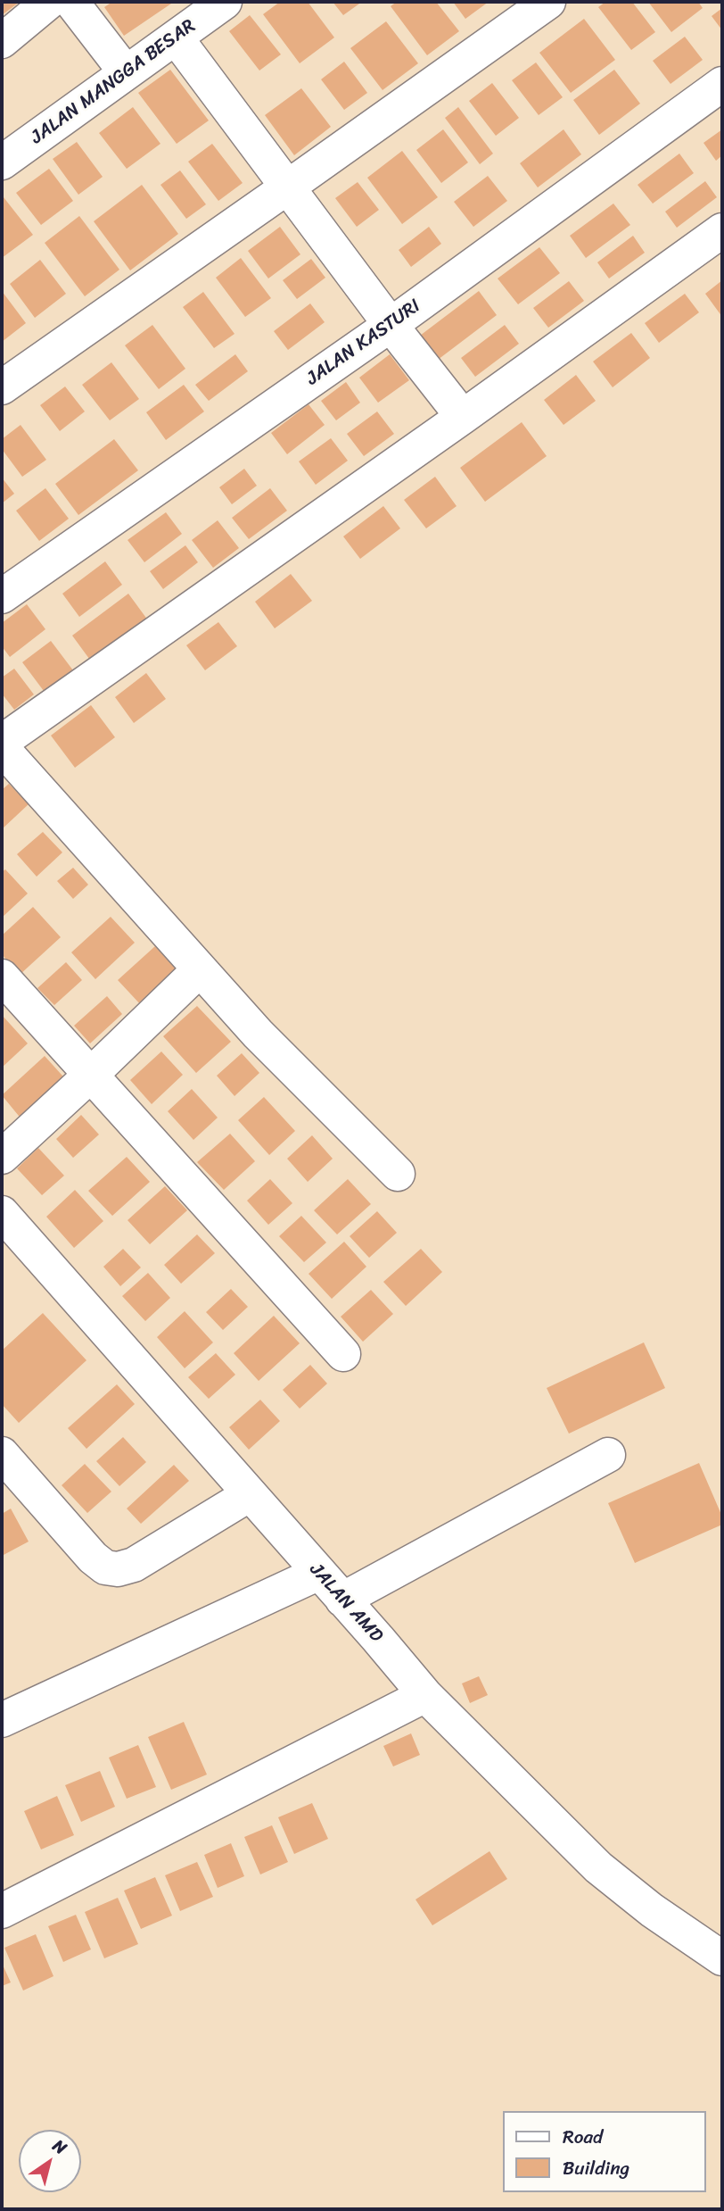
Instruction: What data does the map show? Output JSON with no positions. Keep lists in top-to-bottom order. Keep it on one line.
{"streets":{"street":["JALAN MANGGA BESAR","JALAN KASTURI","JALAN AMD"]},"legend":["Road","Building"],"north":"top right"}
